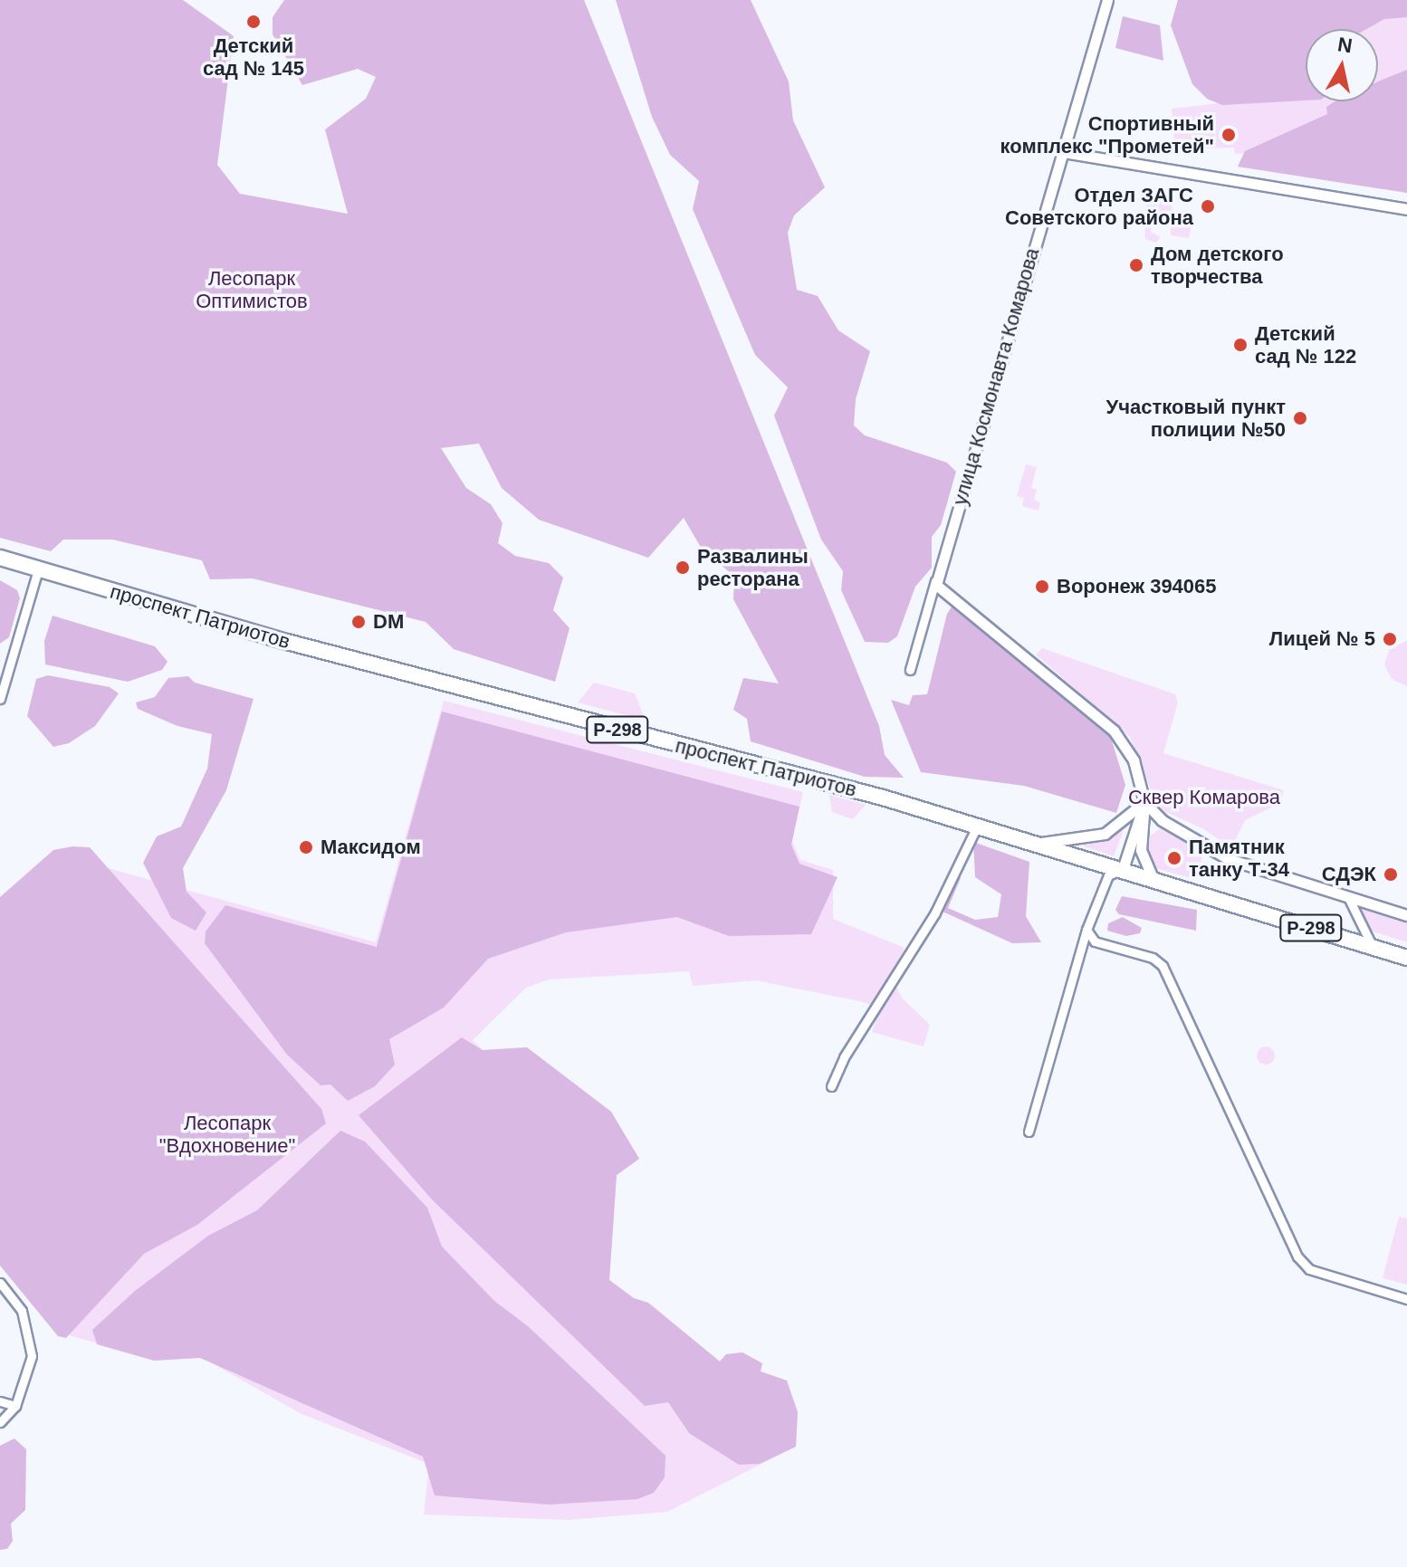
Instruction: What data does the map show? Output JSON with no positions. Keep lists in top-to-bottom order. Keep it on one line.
{"streets":{"highway":["проспект Патриотов","Р-298"],"street":["улица Космонавта Комарова"]},"parks":["Лесопарк Оптимистов","Сквер Комарова","Лесопарк \"Вдохновение\""],"places":["Детский сад № 145","Спортивный комплекс \"Прометей\"","Отдел ЗАГС Советского района","Дом детского творчества","Детский сад № 122","Участковый пункт полиции №50","Развалины ресторана","Воронеж 394065","DM","Лицей № 5","Максидом","Памятник танку Т-34","СДЭК"],"north":"top"}
